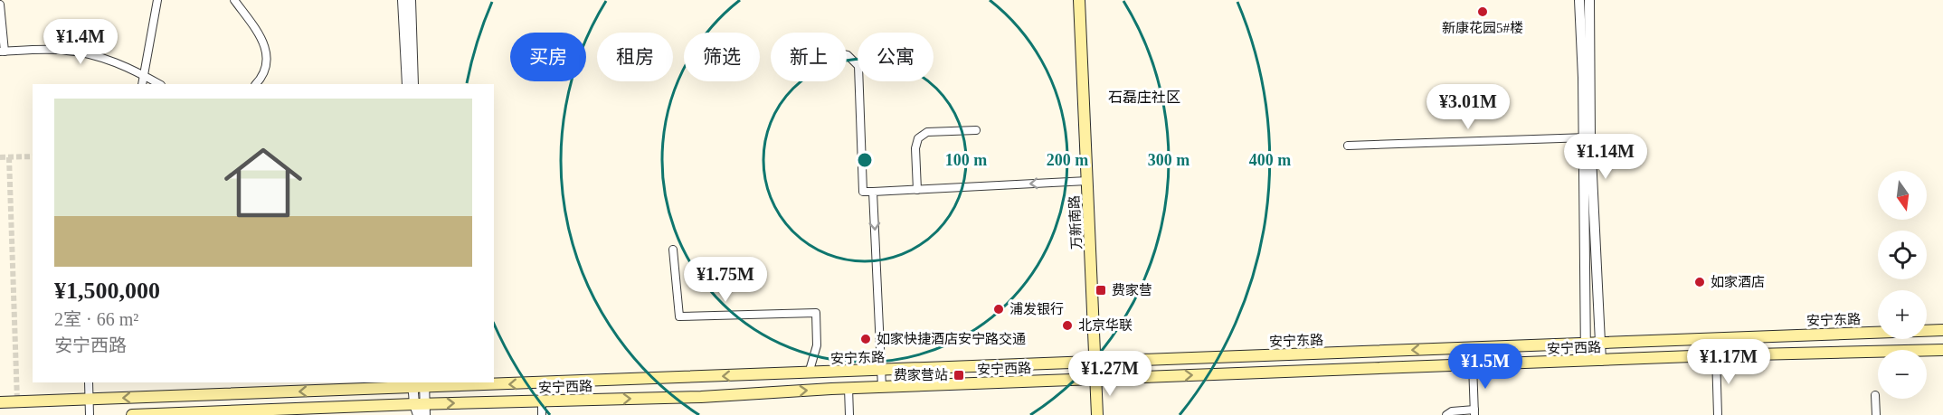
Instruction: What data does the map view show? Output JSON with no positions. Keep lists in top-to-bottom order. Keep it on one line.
{"streets":{"main road":["万新南路","安宁东路","安宁西路"]},"crossings":[["万新南路","安宁东路"],["万新南路","安宁西路"]],"one_way":["安宁东路","安宁西路"],"districts":["石磊庄社区"],"places":{"other":["新康花园5#楼","如家酒店","浦发银行","北京华联","如家快捷酒店安宁路交通"],"transit":["费家营","费家营站"]},"north":"bottom","page":{"price":["¥1.4M","¥3.01M","¥1.14M","¥1.75M","¥1.17M","¥1.5M","¥1.27M"],"chip":["买房","租房","筛选","新上","公寓"],"list":[{"name":"¥1,500,000","note":"2室 · 66 m² · 安宁西路"}],"map_buttons":["+","−"]},"rings":["100 m","200 m","300 m","400 m"]}
